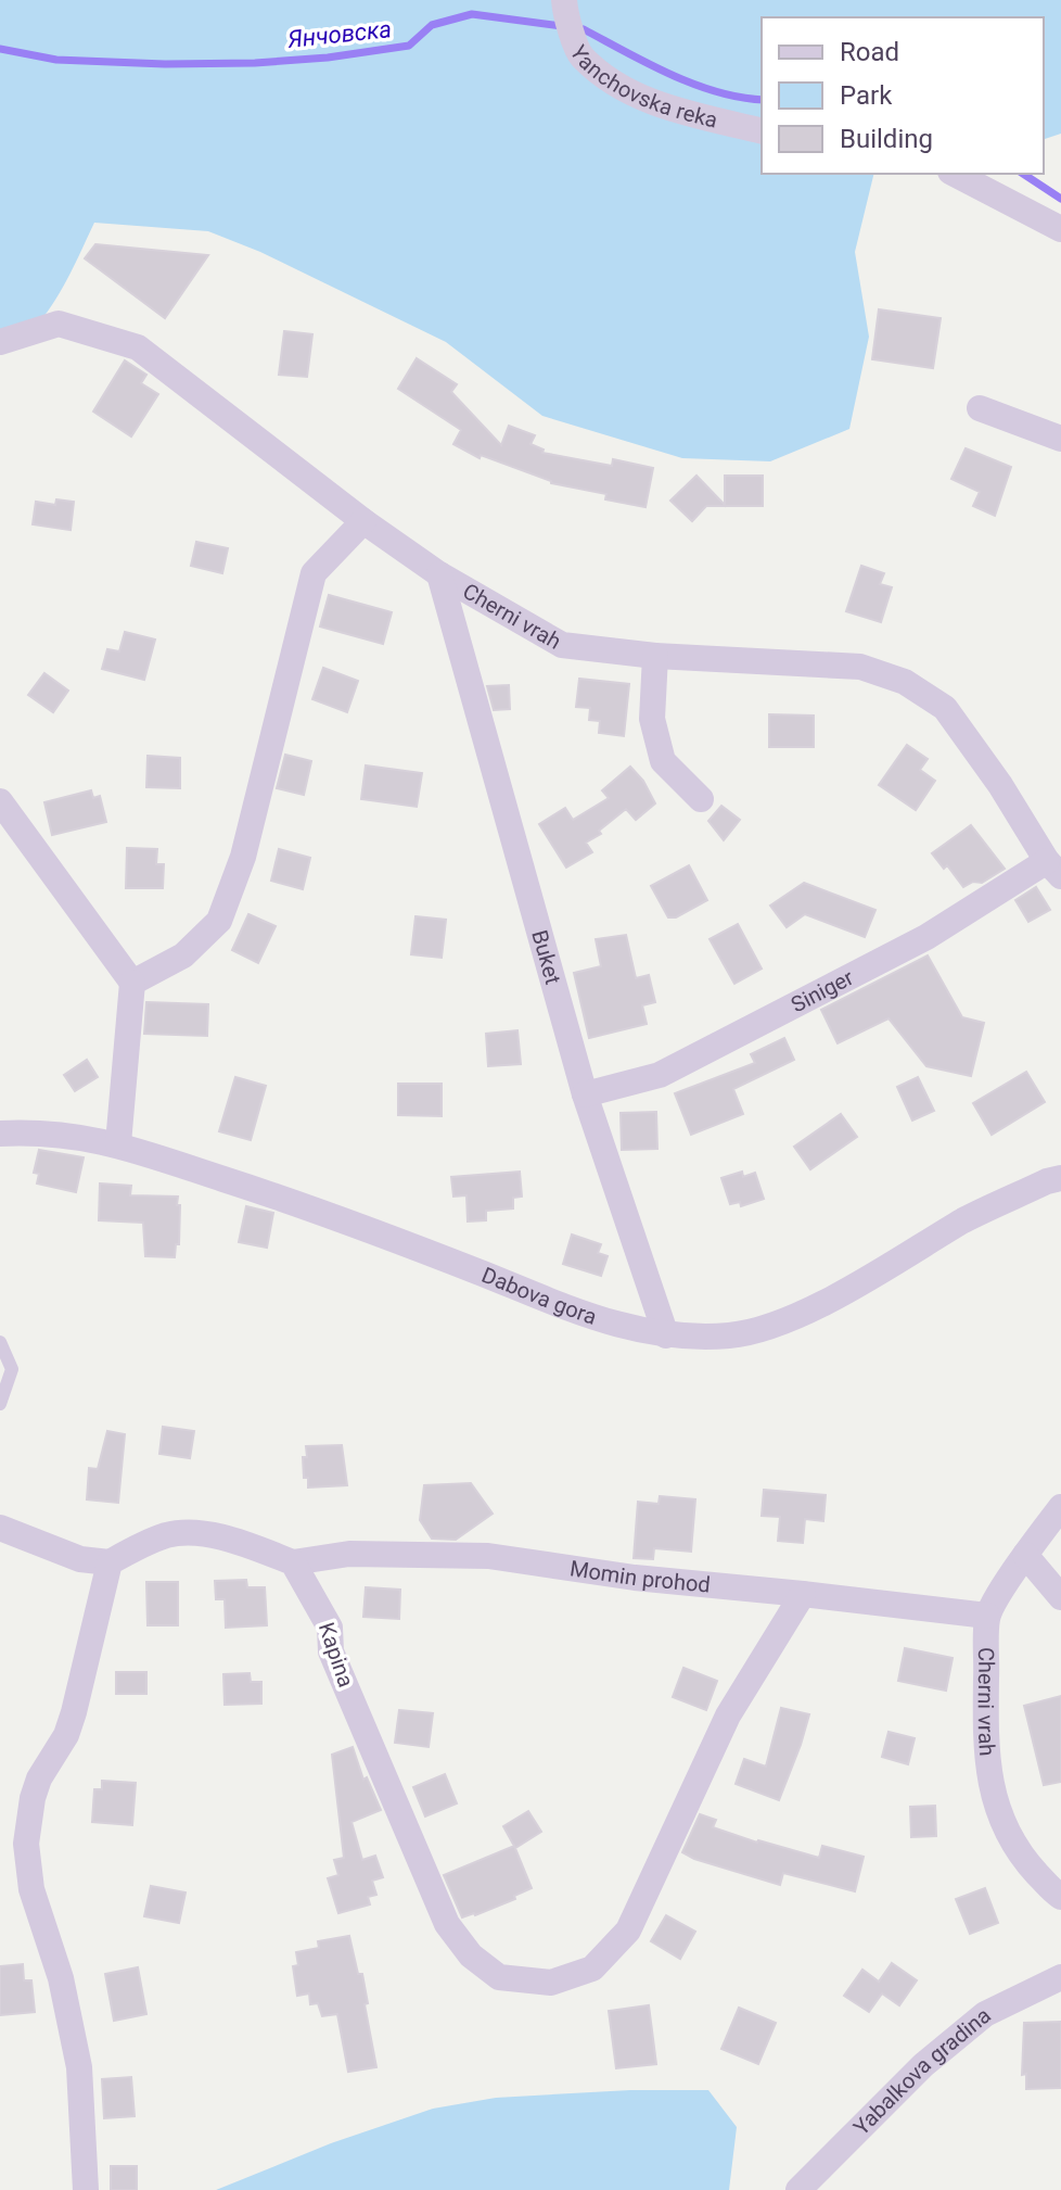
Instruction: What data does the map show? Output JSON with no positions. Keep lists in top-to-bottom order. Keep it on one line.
{"streets":{"street":["Yanchovska reka","Cherni vrah","Buket","Siniger","Dabova gora","Momin prohod","Kapina","Yabalkova gradina"]},"crossings":[["Cherni vrah","Buket"],["Cherni vrah","Siniger"],["Cherni vrah","Momin prohod"],["Buket","Siniger"],["Buket","Dabova gora"],["Momin prohod","Kapina"]],"water":["Янчовска"],"legend":["Road","Park","Building"]}
